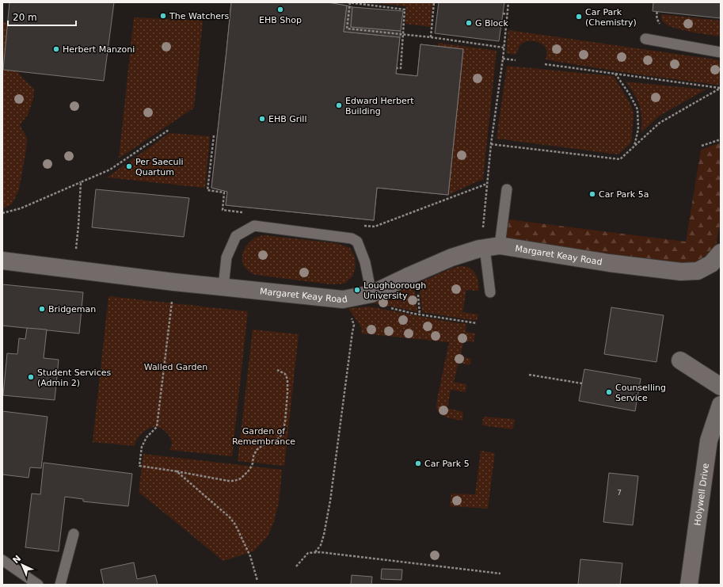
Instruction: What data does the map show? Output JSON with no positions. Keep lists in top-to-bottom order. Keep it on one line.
{"streets":{"street":["Margaret Keay Road","Holywell Drive"]},"parks":["Walled Garden","Garden of Remembrance"],"places":["EHB Shop","The Watchers","Car Park (Chemistry)","G Block","Herbert Manzoni","Edward Herbert Building","EHB Grill","Per Saeculi Quartum","Car Park 5a","Loughborough University","Bridgeman","Student Services (Admin 2)","Counselling Service","Car Park 5"],"house_numbers":["7"],"scale_bar":"20 m","north":"top left"}
